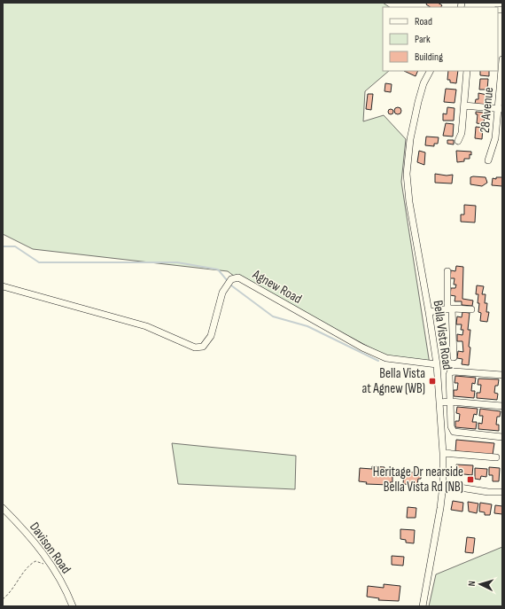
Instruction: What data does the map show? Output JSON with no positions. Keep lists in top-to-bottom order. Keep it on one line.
{"streets":{"street":["28 Avenue","Agnew Road","Bella Vista Road","Davison Road"]},"crossings":[["Agnew Road","Bella Vista Road"]],"places":{"transit":["Bella Vista at Agnew (WB)","Heritage Dr nearside Bella Vista Rd (NB)"]},"legend":["Road","Park","Building"],"north":"left"}
